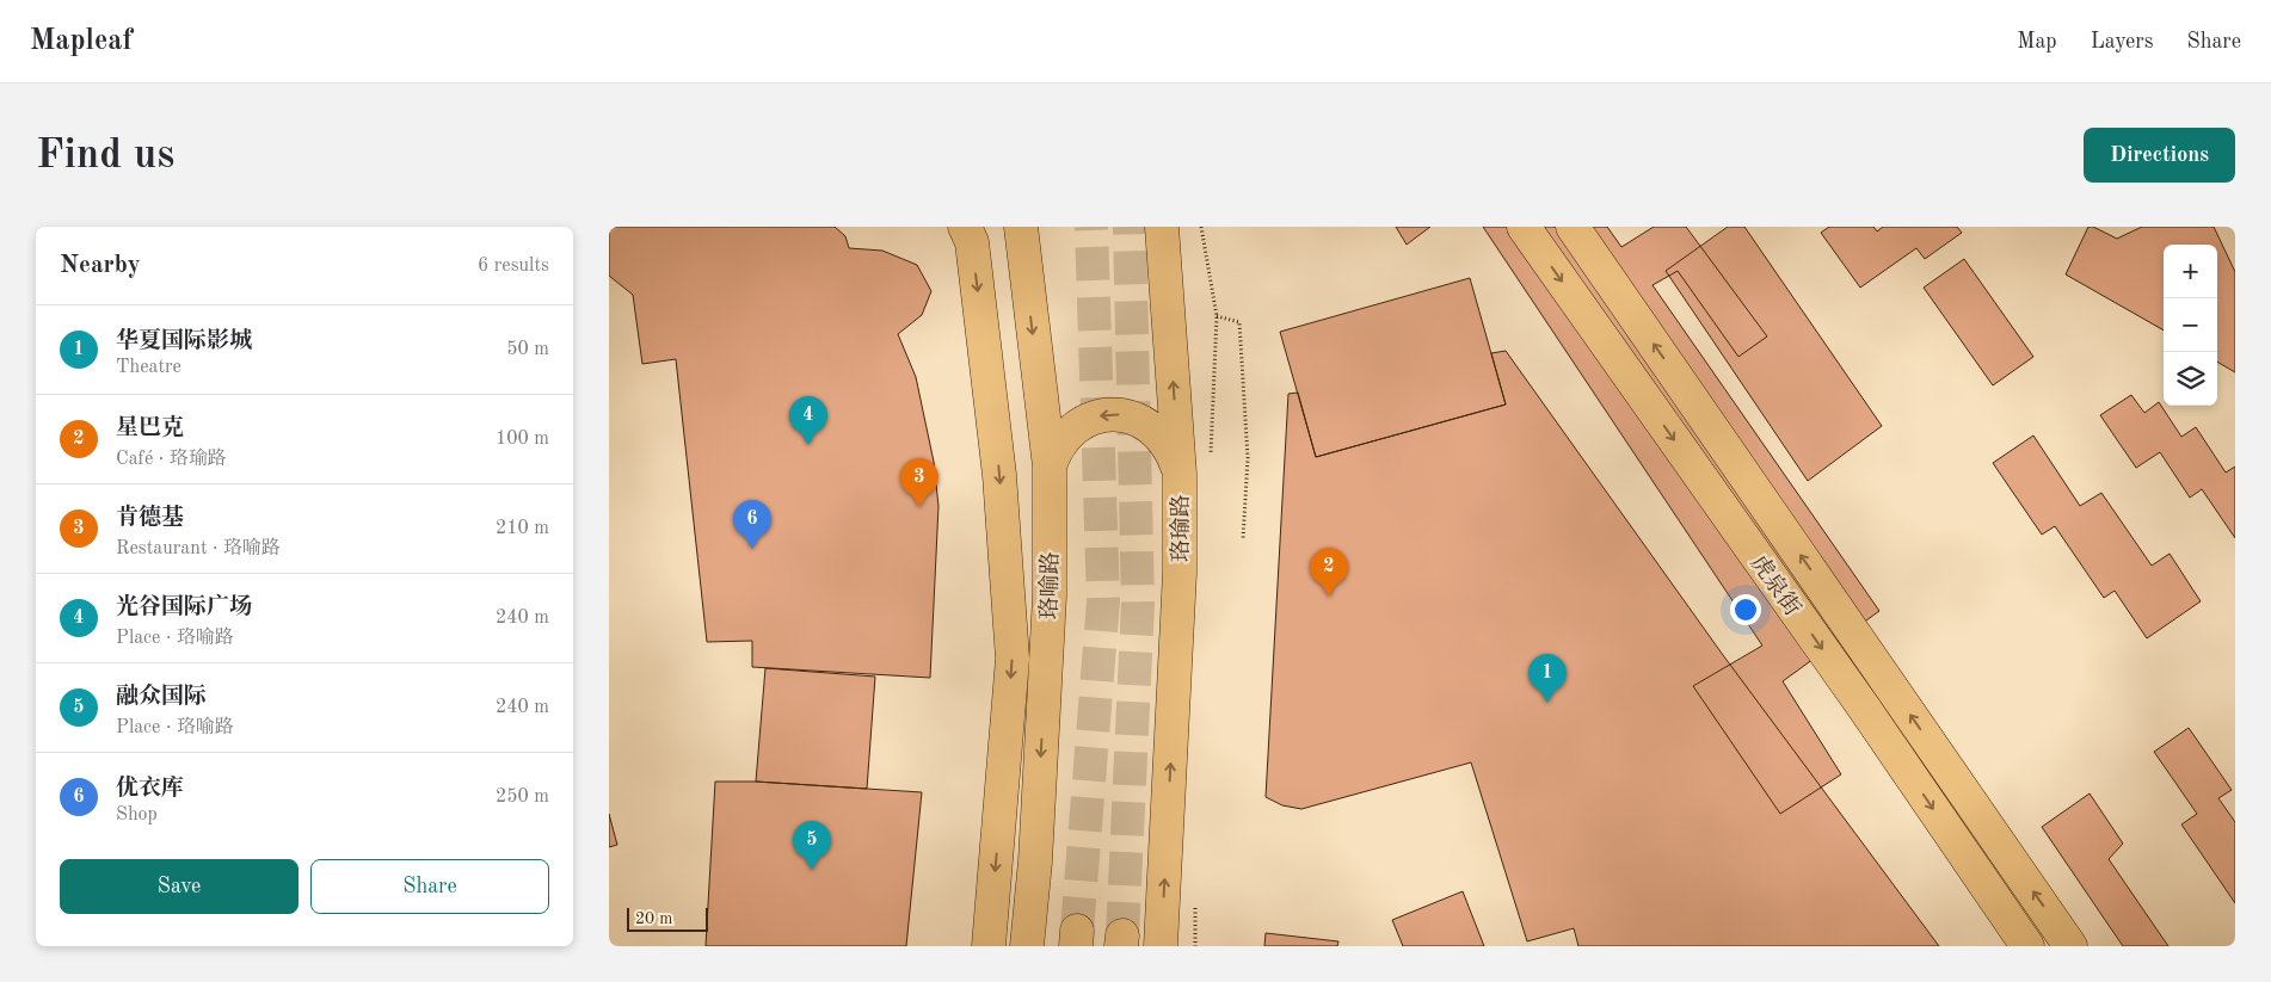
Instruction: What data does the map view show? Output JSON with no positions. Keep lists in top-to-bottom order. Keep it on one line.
{"streets":{"main road":["珞瑜路","虎泉街","珞喻路"]},"scale_bar":"20 m","page":{"header":"Mapleaf","nav":["Map","Layers","Share"],"buttons":["Directions",["Save","Share"]],"title":"Find us","heading":["Nearby","6 results"],"map_buttons":["+","−"],"list":[{"mark":"1","name":"华夏国际影城","note":"Theatre","value":"50 m"},{"mark":"2","name":"星巴克","note":"Café · 珞瑜路","value":"100 m"},{"mark":"3","name":"肯德基","note":"Restaurant · 珞喻路","value":"210 m"},{"mark":"4","name":"光谷国际广场","note":"Place · 珞喻路","value":"240 m"},{"mark":"5","name":"融众国际","note":"Place · 珞喻路","value":"240 m"},{"mark":"6","name":"优衣库","note":"Shop","value":"250 m"}],"pins":["4","3","6","2","1","5"],"scale":"20 m"}}
